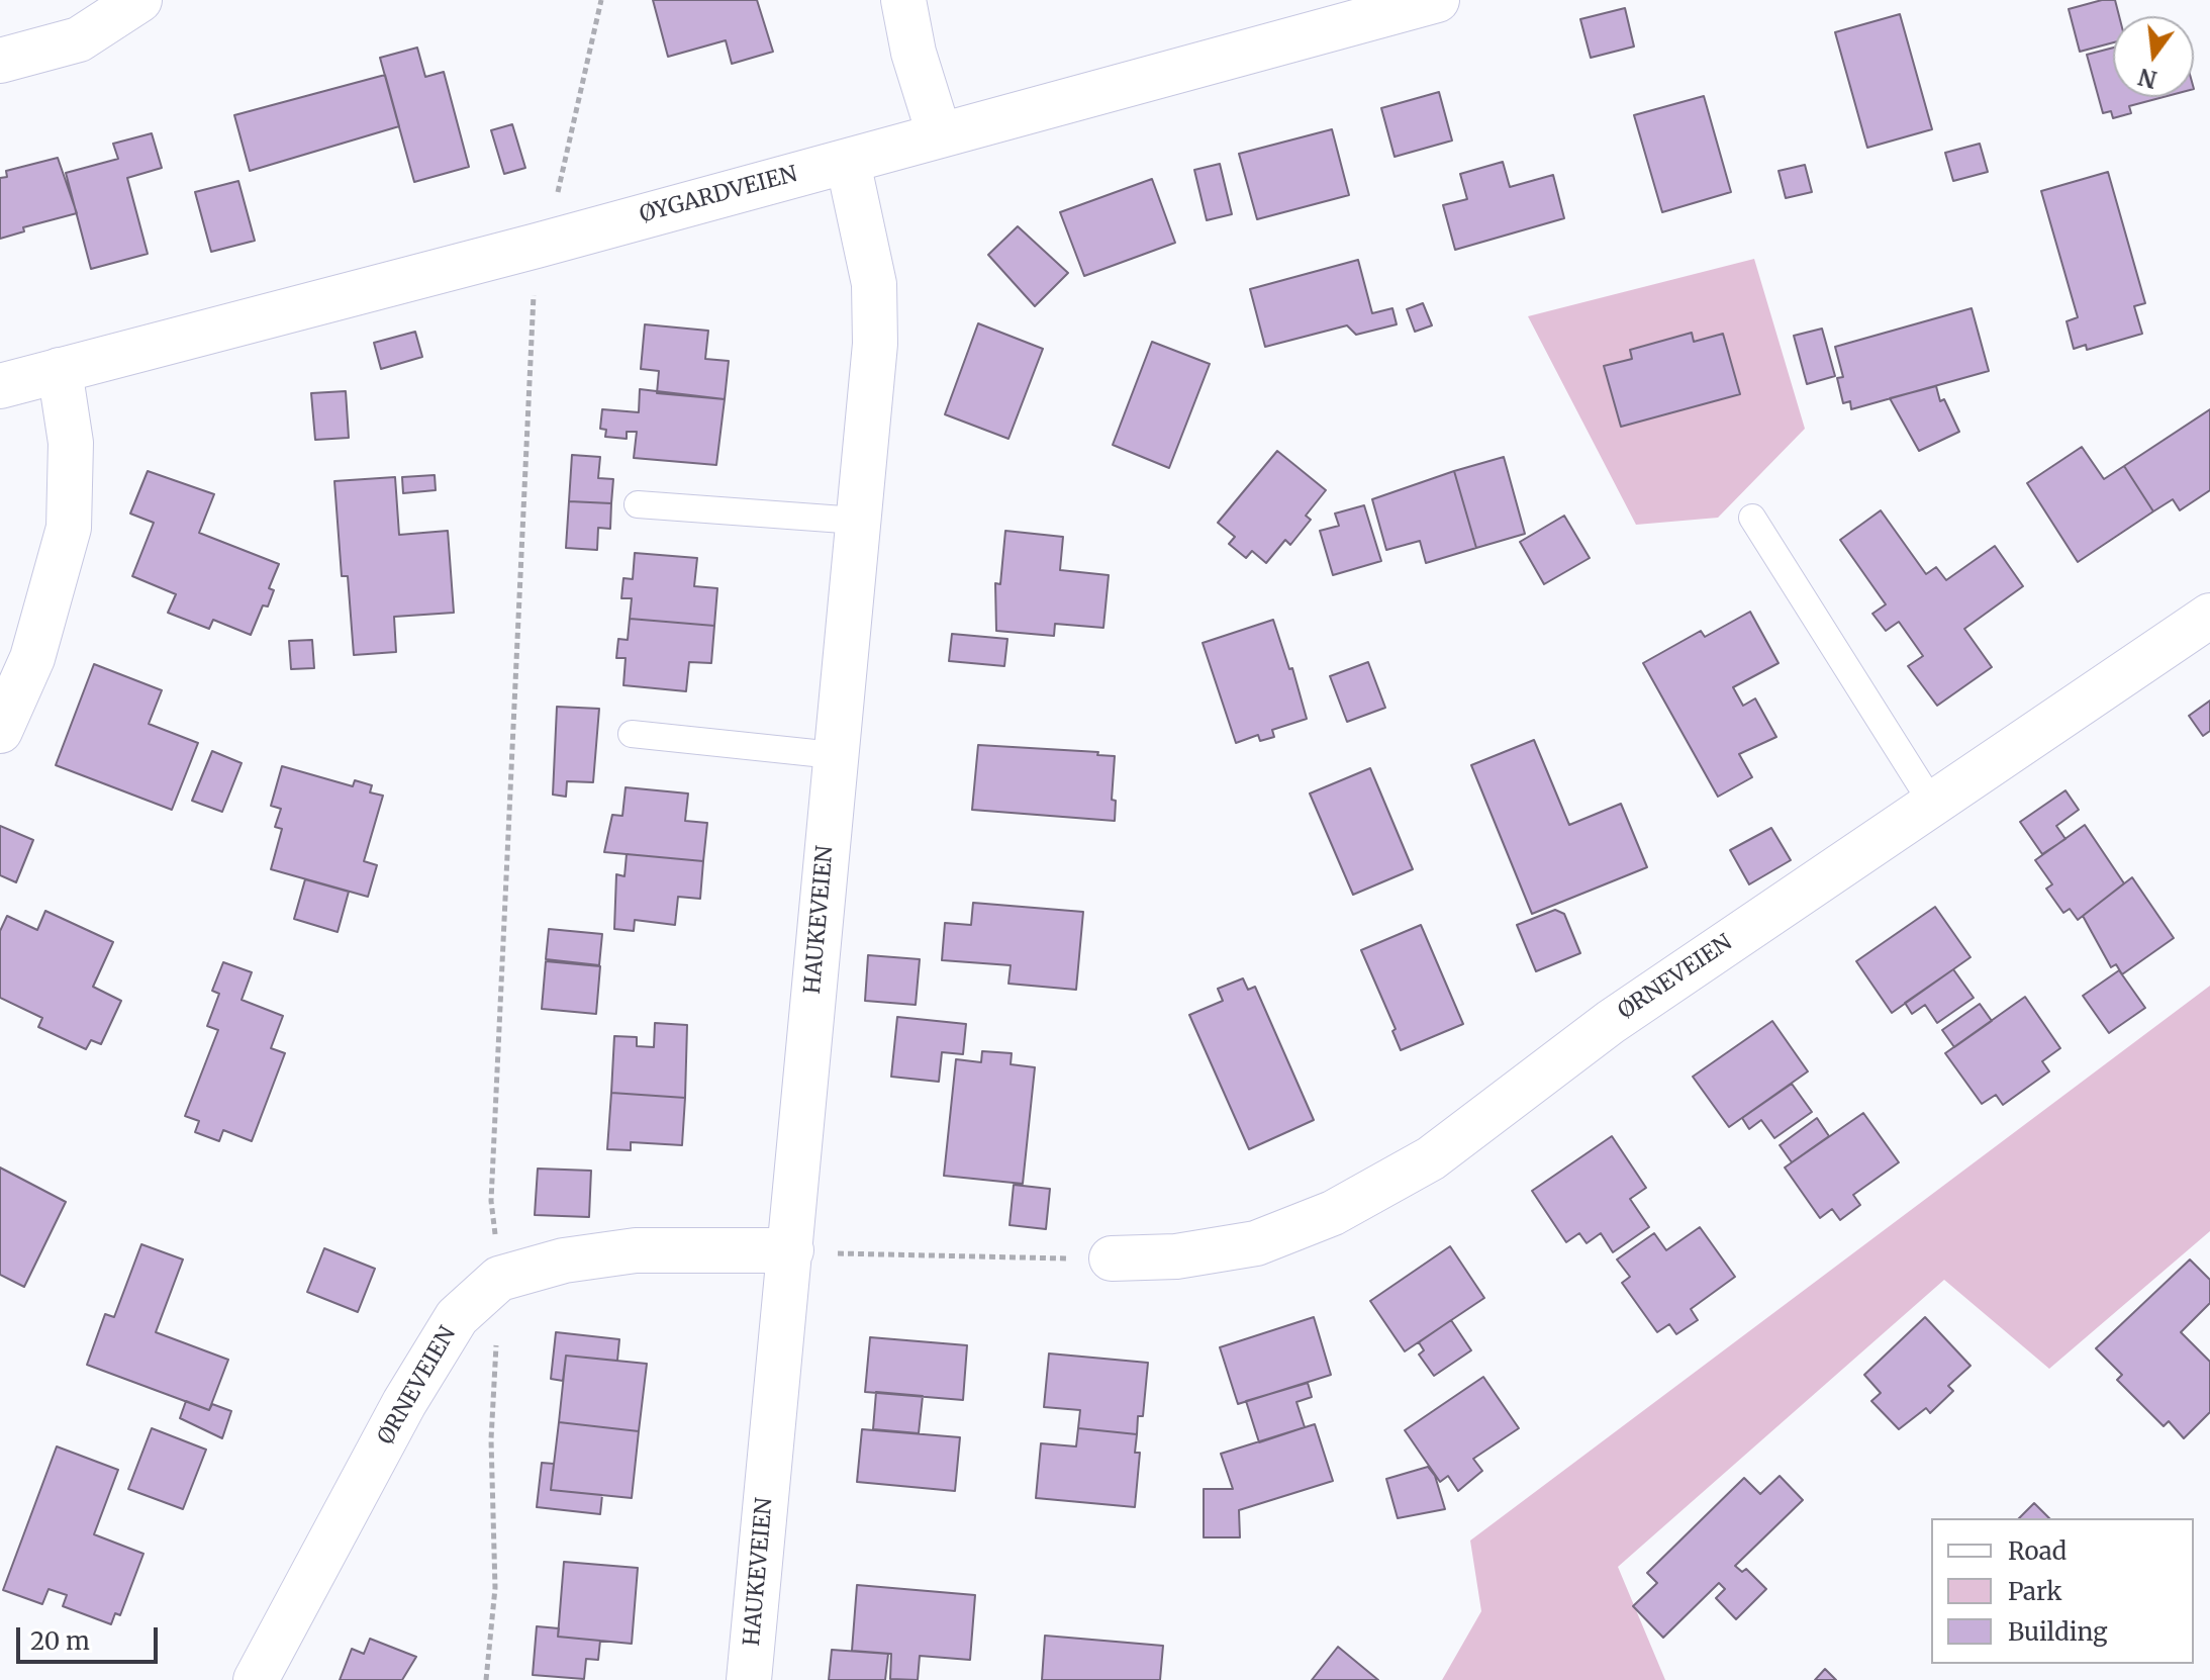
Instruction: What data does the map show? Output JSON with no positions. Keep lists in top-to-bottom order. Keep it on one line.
{"streets":{"street":["ØYGARDVEIEN","HAUKEVEIEN","ØRNEVEIEN"]},"crossings":[["ØYGARDVEIEN","HAUKEVEIEN"],["HAUKEVEIEN","ØRNEVEIEN"]],"legend":["Road","Park","Building"],"scale_bar":"20 m","north":"bottom"}
